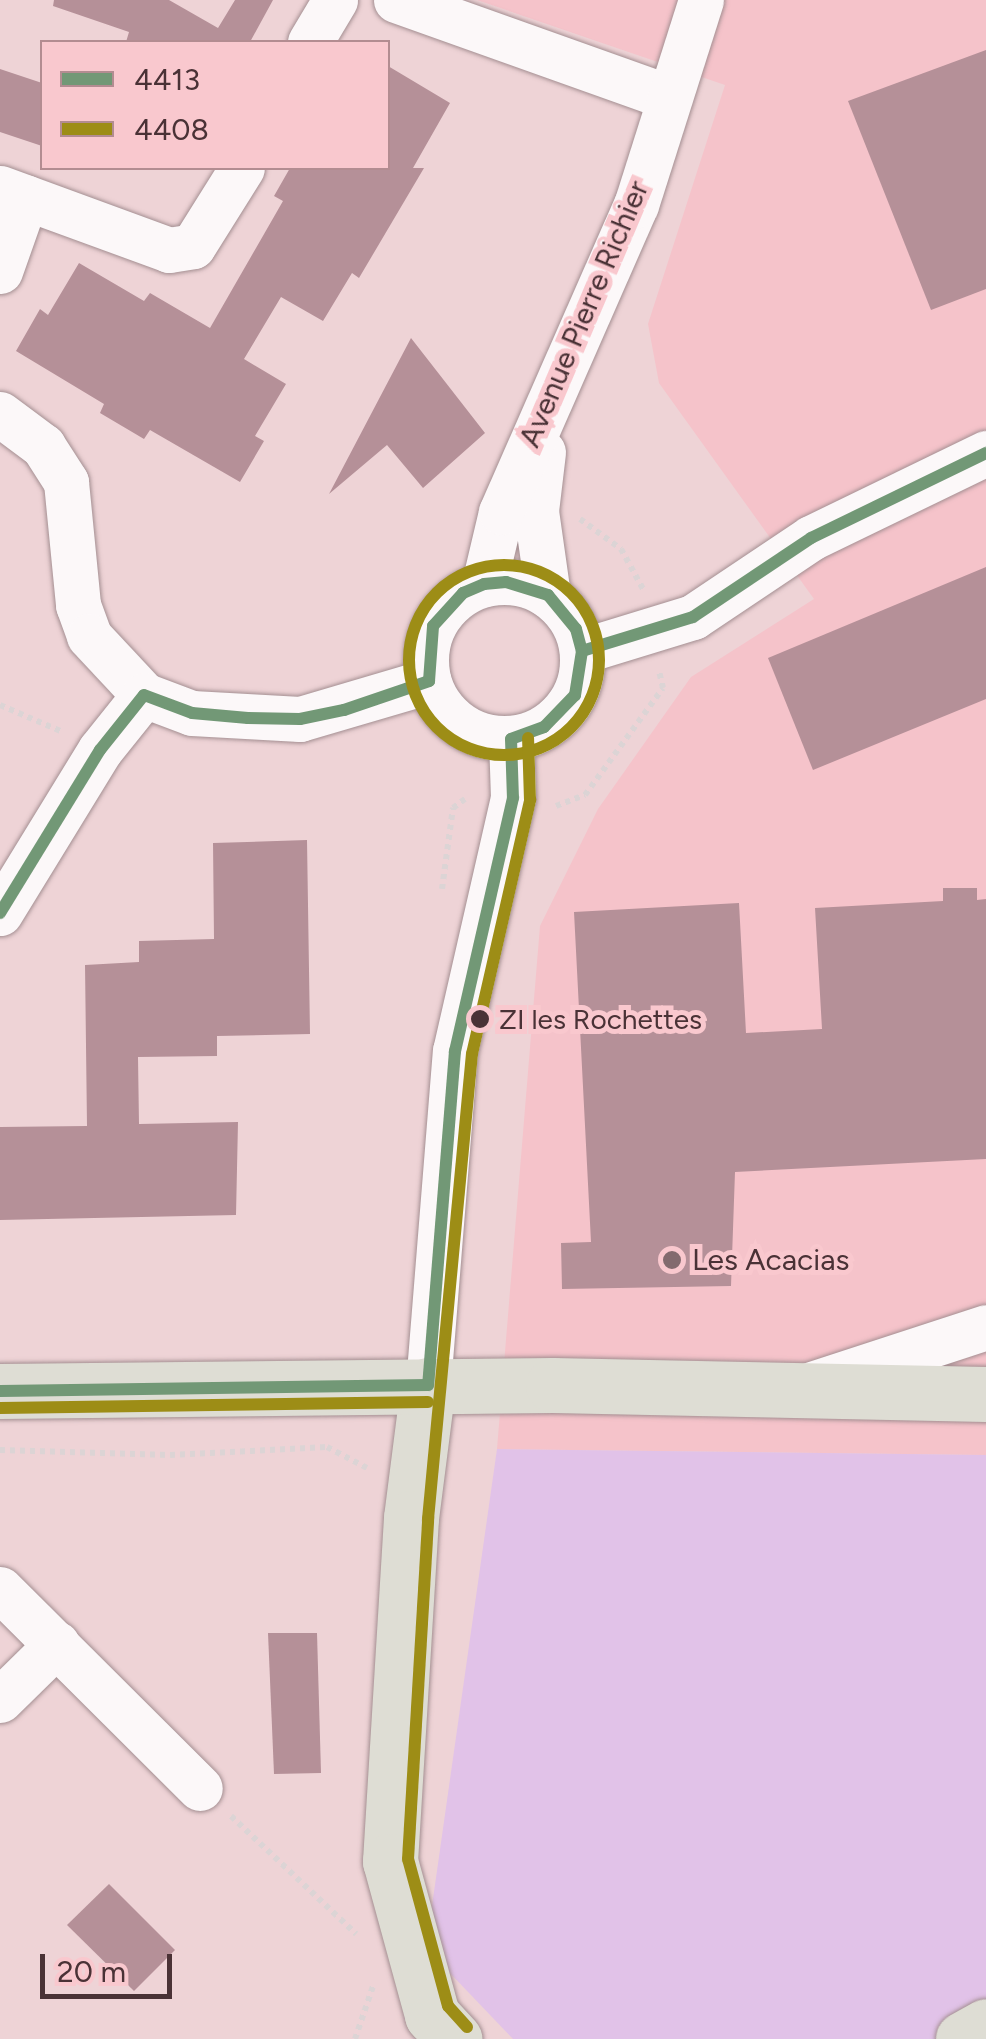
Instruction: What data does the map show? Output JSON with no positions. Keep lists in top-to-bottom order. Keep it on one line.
{"streets":{"street":["Avenue Pierre Richier"]},"places":["ZI les Rochettes","Les Acacias"],"lines":["transit line 4413","transit line 4408"],"legend":["4413","4408"],"scale_bar":"20 m"}
